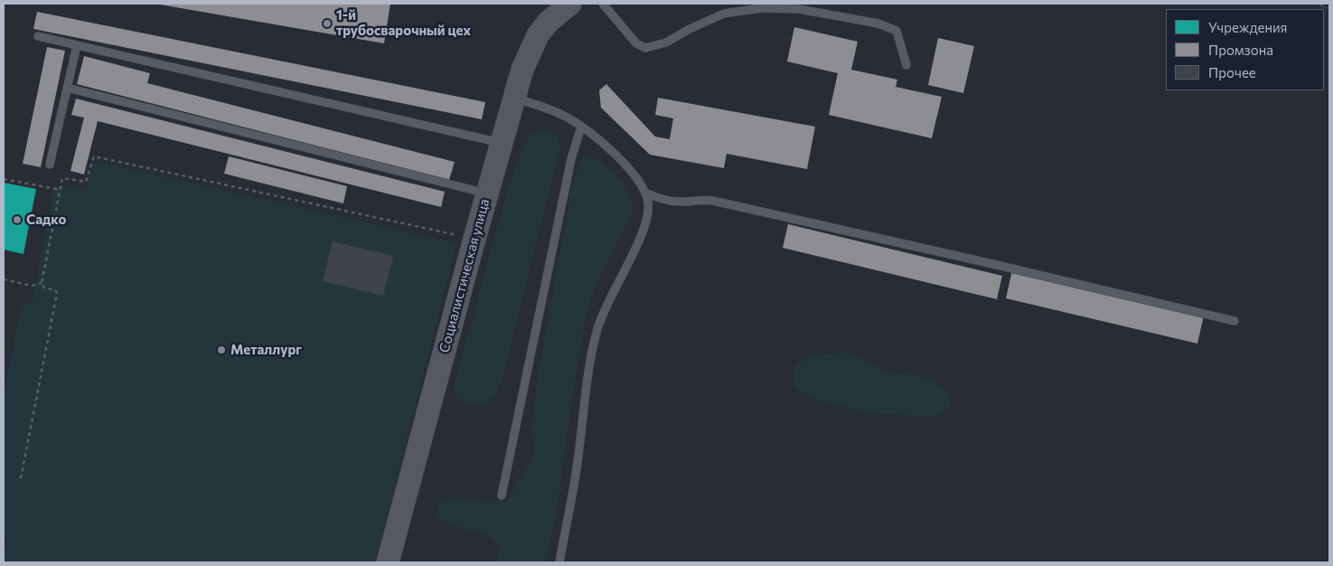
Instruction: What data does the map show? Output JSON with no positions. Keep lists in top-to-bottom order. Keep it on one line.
{"streets":{"street":["Социалистическая улица"]},"places":["1-й трубосварочный цех","Садко","Металлург"],"legend":["Учреждения","Промзона","Прочее"]}
